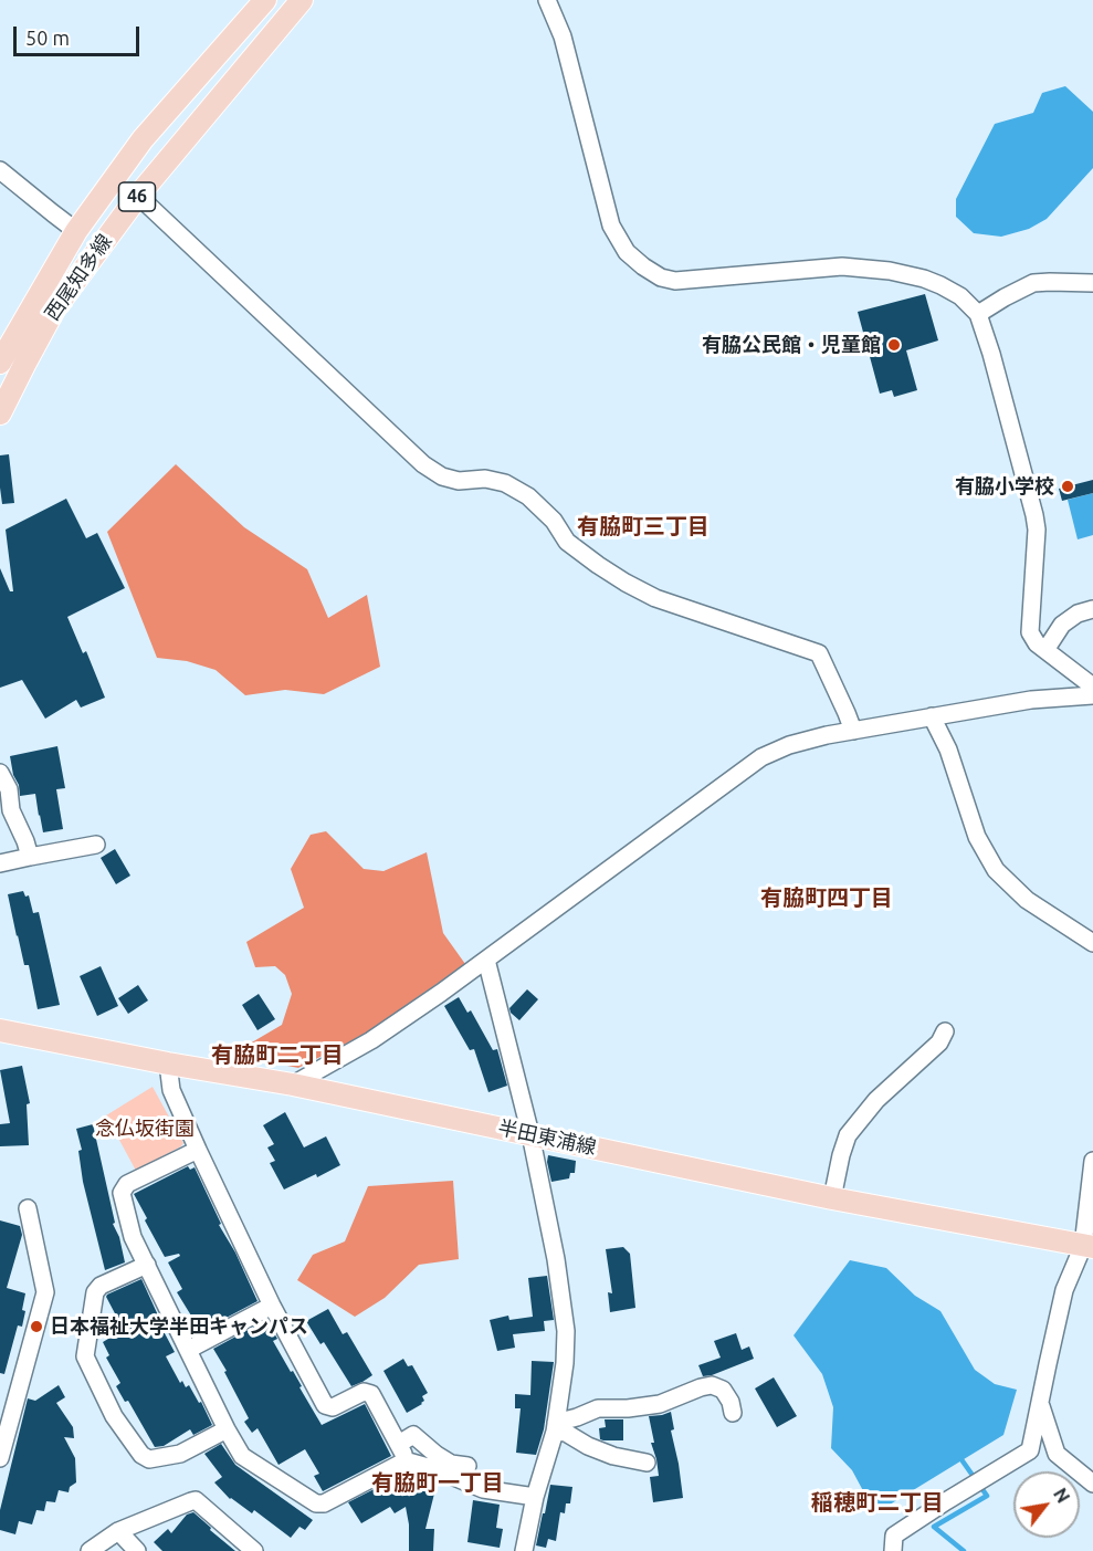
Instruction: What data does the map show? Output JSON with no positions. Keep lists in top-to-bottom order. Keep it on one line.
{"streets":{"main road":["46","西尾知多線","半田東浦線"]},"districts":["有脇町三丁目","有脇町四丁目","有脇町二丁目","有脇町一丁目","稲穂町二丁目"],"parks":["念仏坂街園"],"places":["有脇公民館・児童館","有脇小学校","日本福祉大学半田キャンパス"],"scale_bar":"50 m","north":"top right"}
